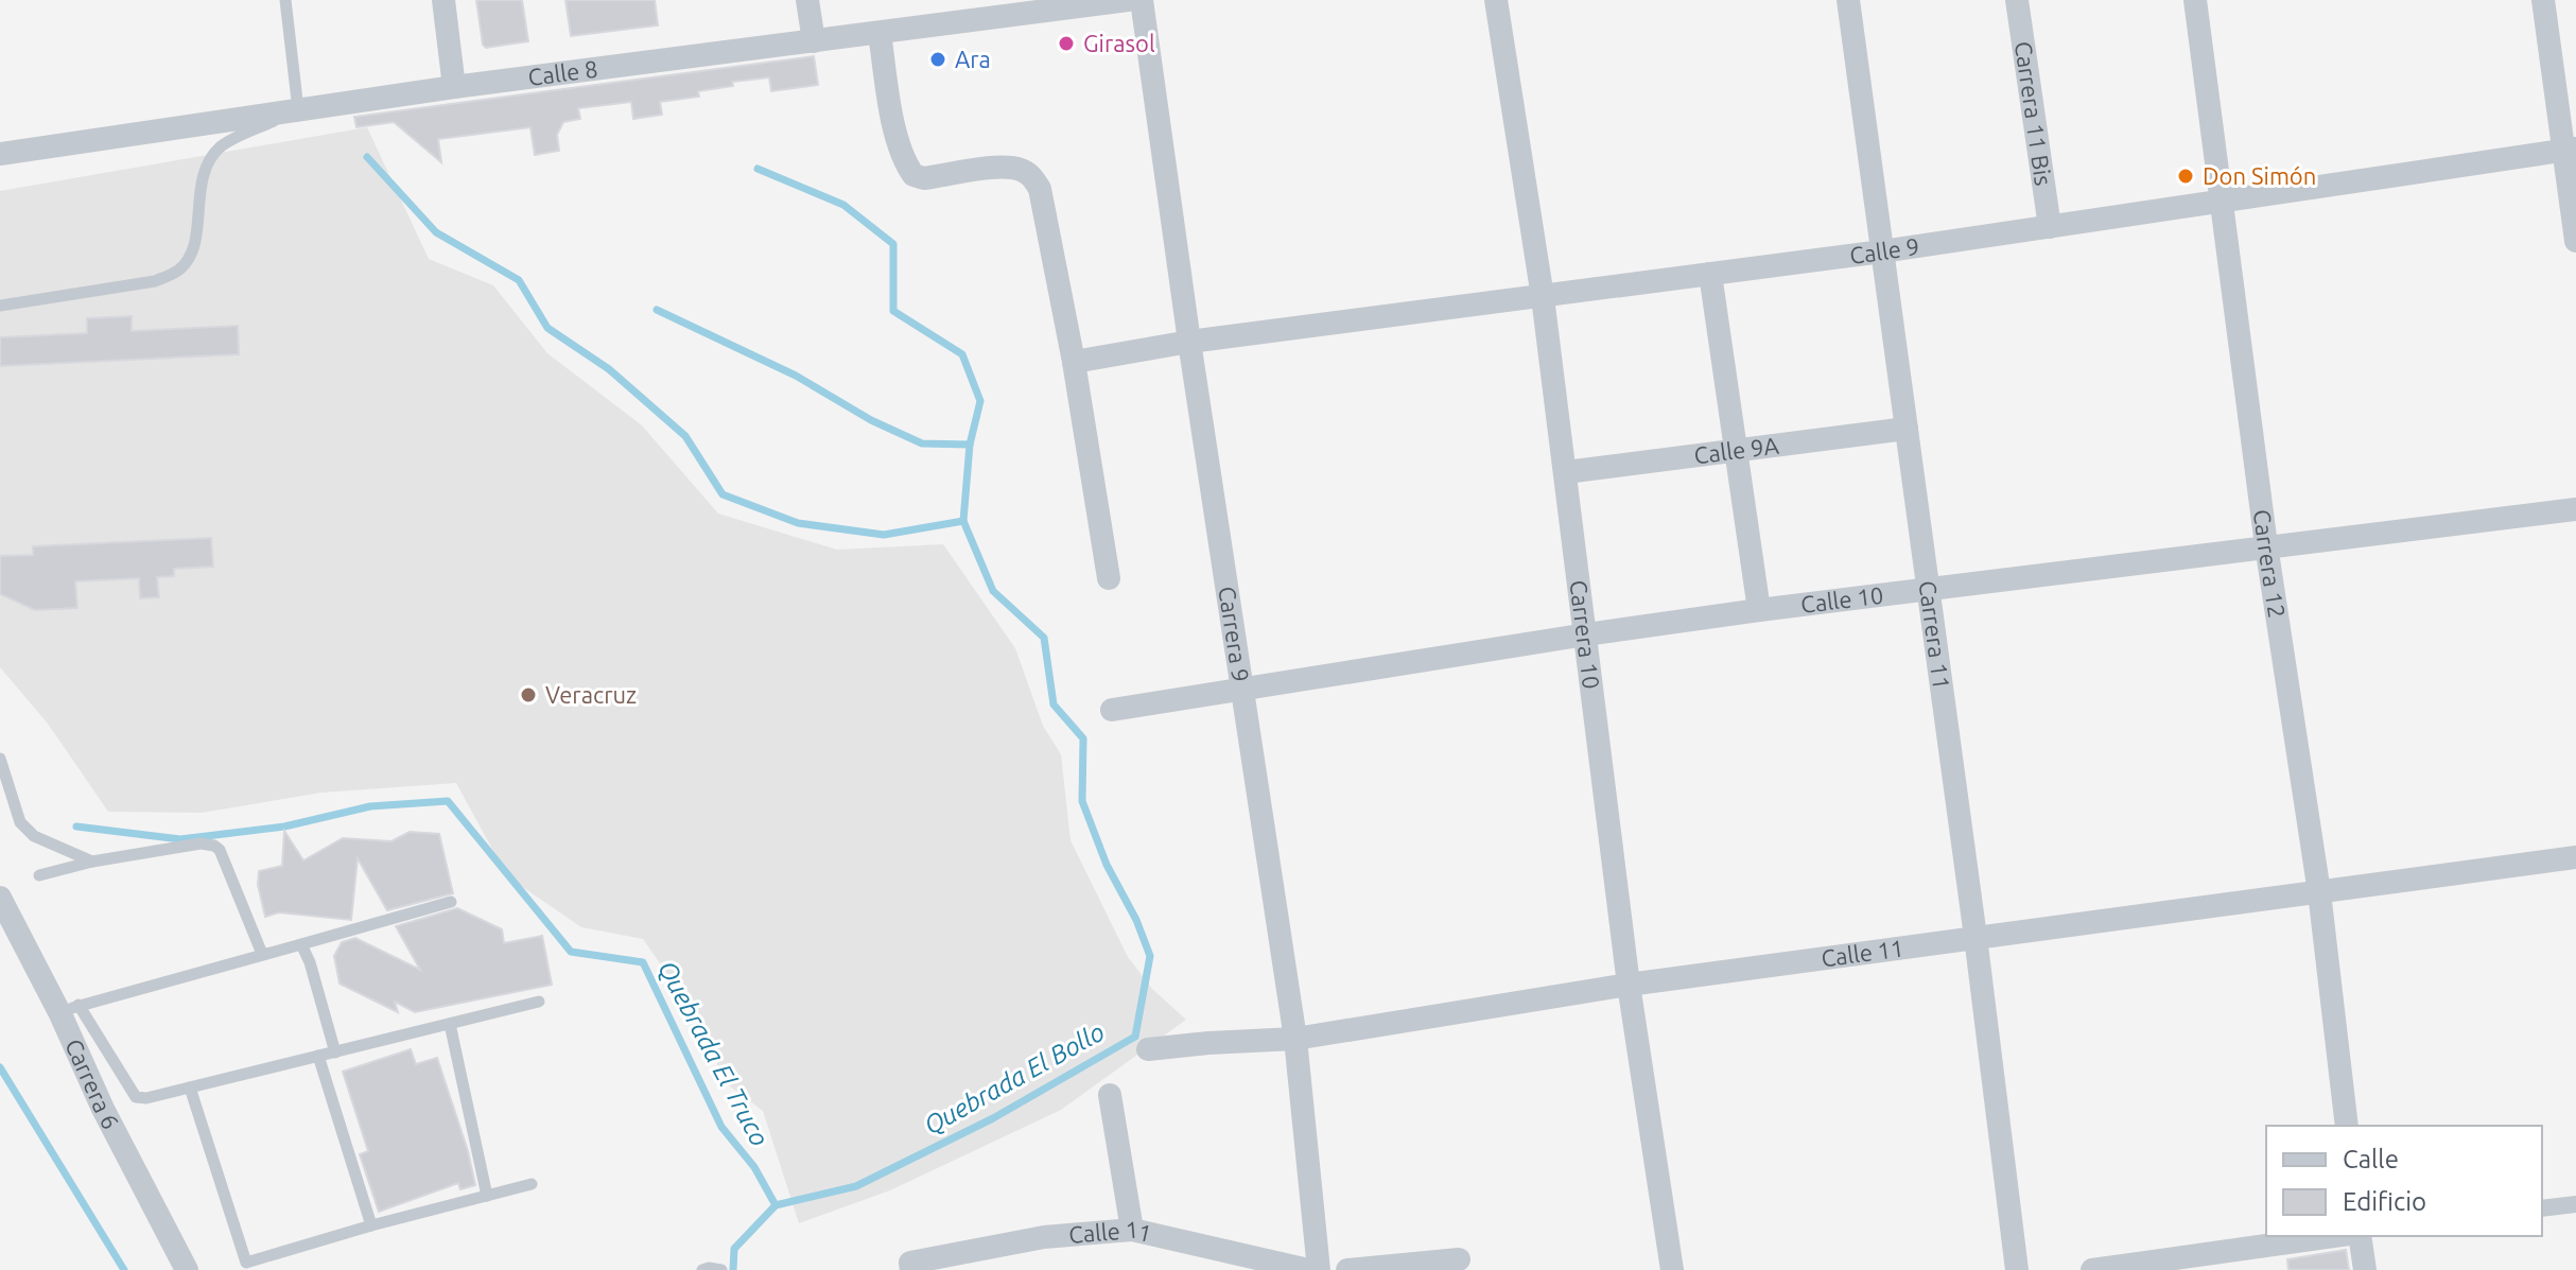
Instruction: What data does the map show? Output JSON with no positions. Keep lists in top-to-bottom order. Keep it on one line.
{"streets":{"street":["Calle 8","Carrera 11 Bis","Calle 9","Calle 9A","Carrera 12","Calle 10","Carrera 9","Carrera 10","Carrera 11","Calle 11","Carrera 6"]},"crossings":[["Carrera 11 Bis","Calle 9"],["Calle 9","Carrera 12"],["Calle 9","Carrera 9"],["Calle 9","Carrera 10"],["Calle 9","Carrera 11"],["Calle 9A","Carrera 10"],["Calle 9A","Carrera 11"],["Carrera 12","Calle 10"],["Carrera 12","Calle 11"],["Calle 10","Carrera 9"],["Calle 10","Carrera 10"],["Calle 10","Carrera 11"],["Carrera 9","Calle 11"],["Carrera 10","Calle 11"],["Carrera 11","Calle 11"]],"water":["Quebrada El Truco","Quebrada El Bollo"],"places":["Girasol","Ara","Don Simón","Veracruz"],"legend":["Calle","Edificio"]}
